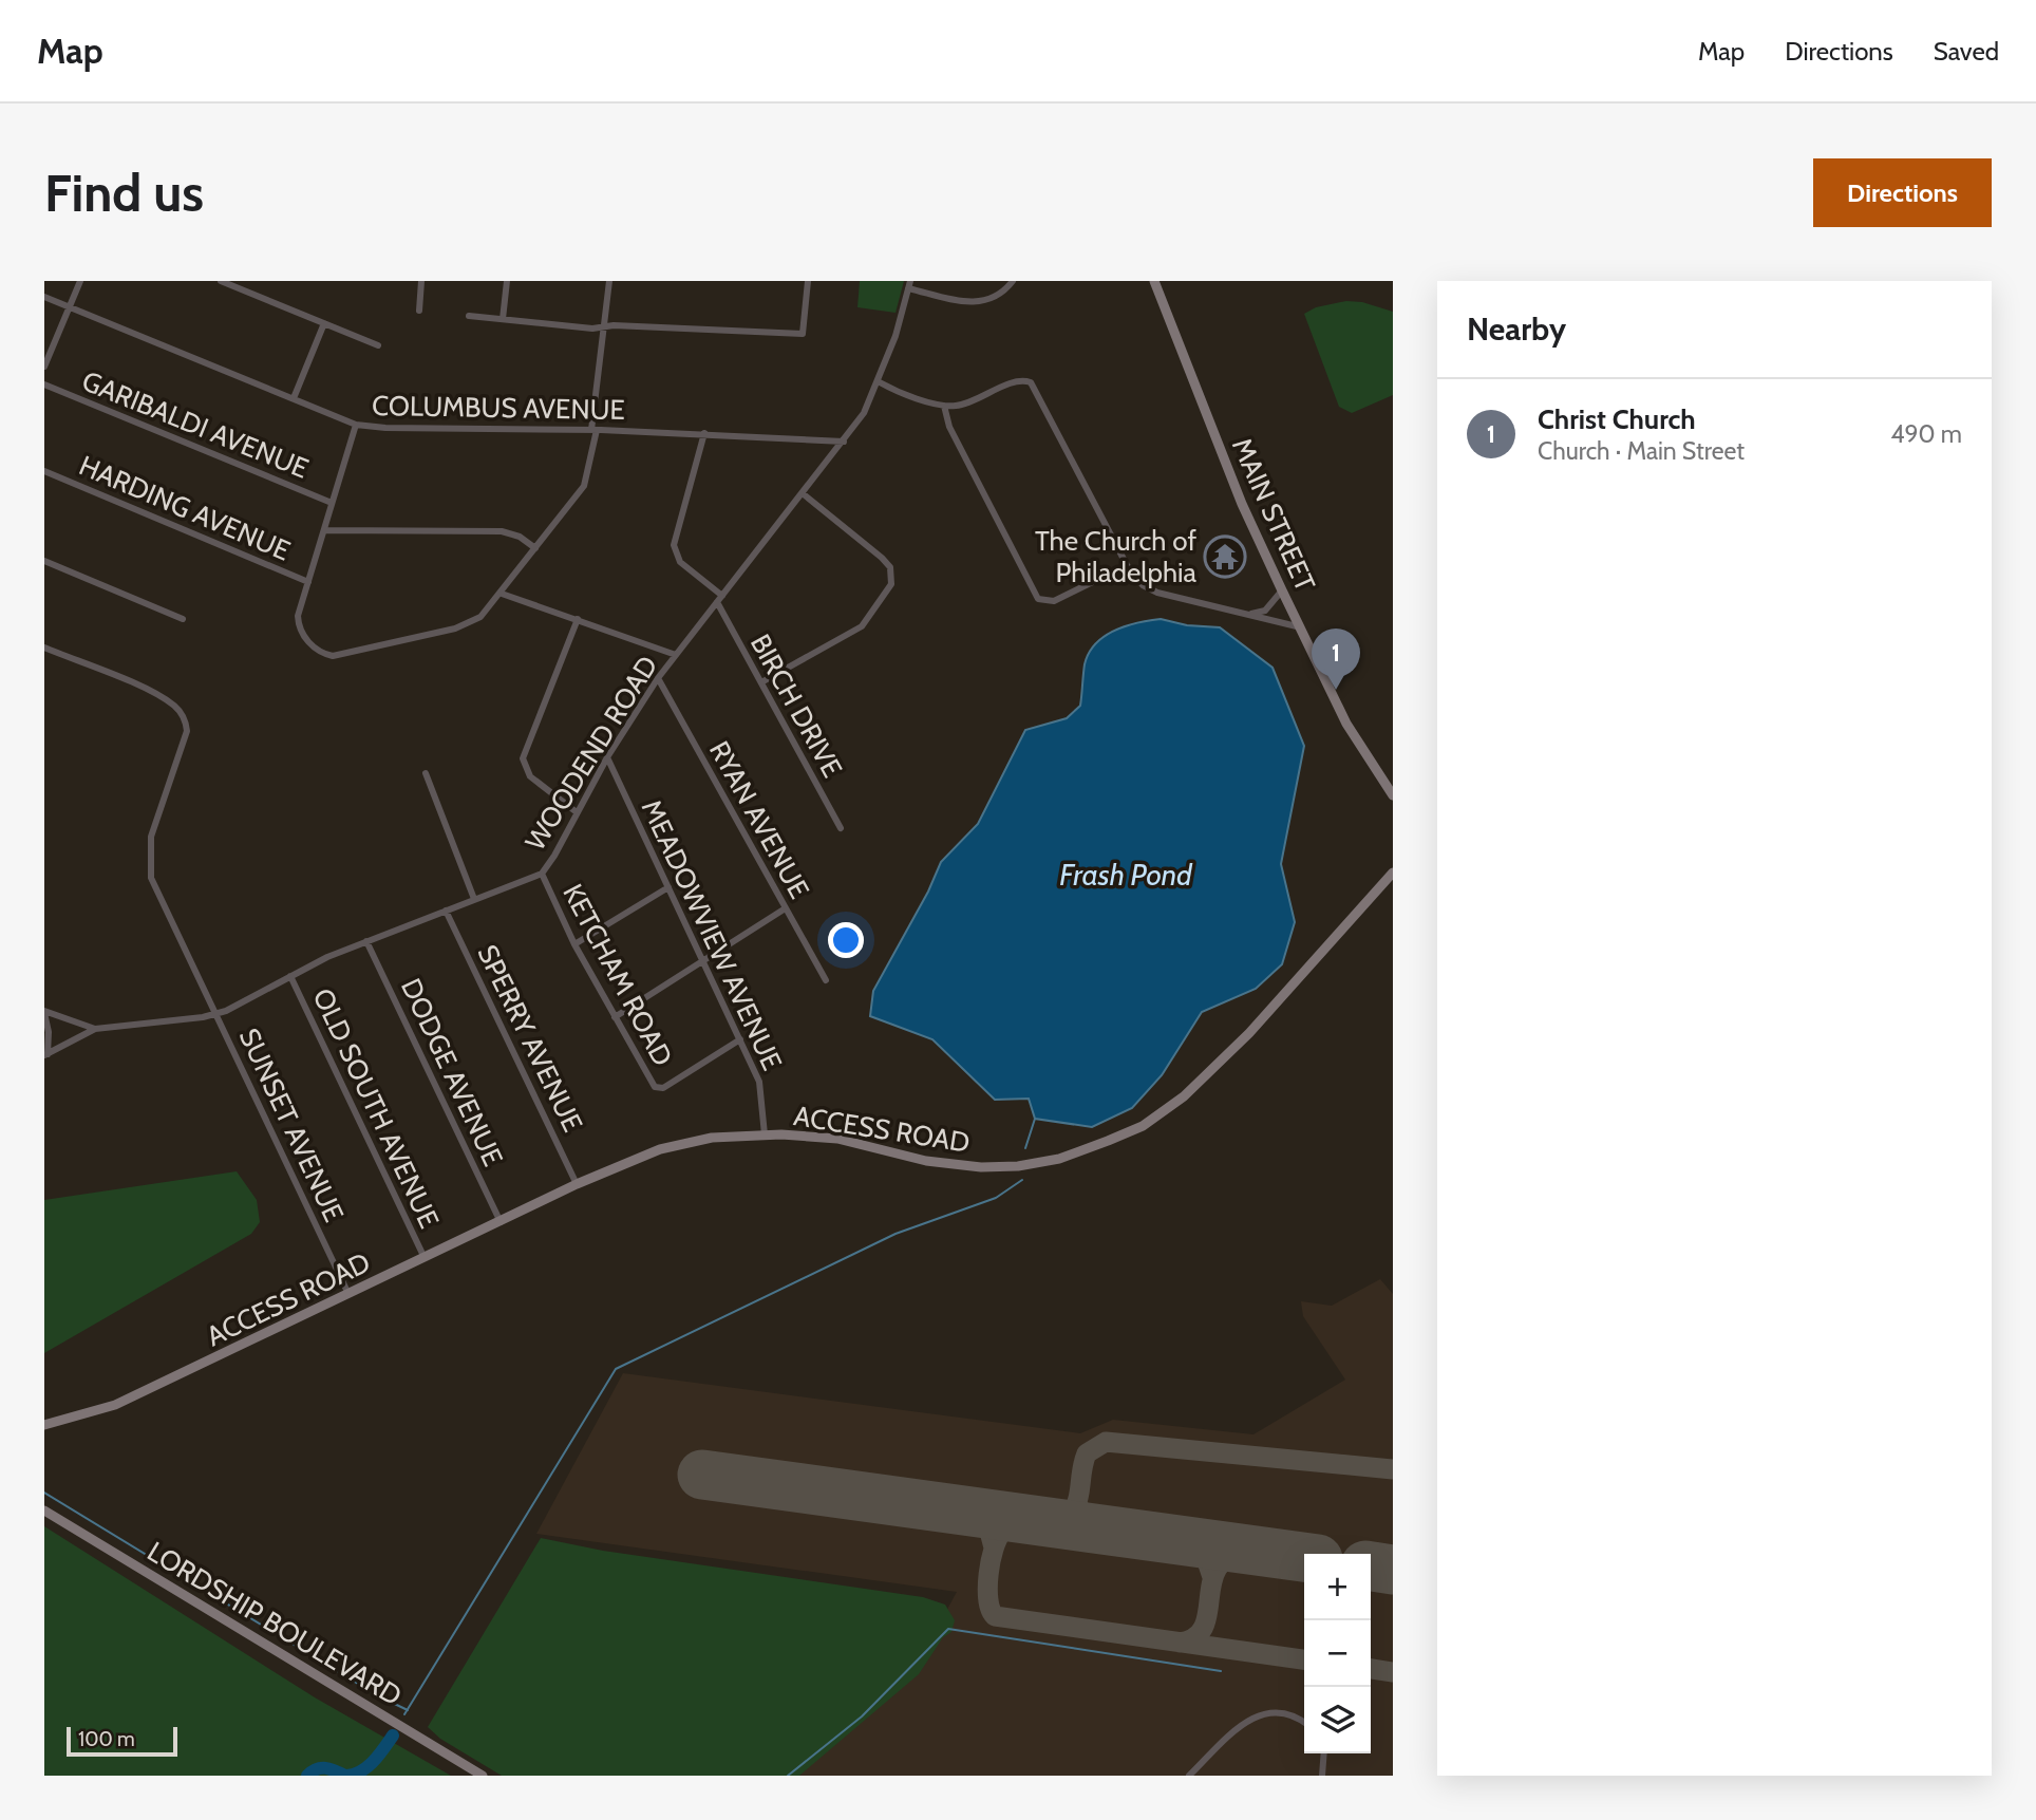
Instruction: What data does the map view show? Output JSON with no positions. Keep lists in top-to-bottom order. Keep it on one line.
{"streets":{"main road":["MAIN STREET","ACCESS ROAD","LORDSHIP BOULEVARD"],"street":["COLUMBUS AVENUE","GARIBALDI AVENUE","HARDING AVENUE","BIRCH DRIVE","WOODEND ROAD","RYAN AVENUE","MEADOWVIEW AVENUE","KETCHAM ROAD","SPERRY AVENUE","DODGE AVENUE","OLD SOUTH AVENUE","SUNSET AVENUE"]},"crossings":[["COLUMBUS AVENUE","WOODEND ROAD"],["BIRCH DRIVE","WOODEND ROAD"],["WOODEND ROAD","RYAN AVENUE"],["WOODEND ROAD","MEADOWVIEW AVENUE"],["WOODEND ROAD","KETCHAM ROAD"],["WOODEND ROAD","SPERRY AVENUE"],["WOODEND ROAD","DODGE AVENUE"],["WOODEND ROAD","OLD SOUTH AVENUE"],["WOODEND ROAD","SUNSET AVENUE"],["MEADOWVIEW AVENUE","KETCHAM ROAD"],["MEADOWVIEW AVENUE","ACCESS ROAD"],["SPERRY AVENUE","ACCESS ROAD"],["DODGE AVENUE","ACCESS ROAD"],["OLD SOUTH AVENUE","ACCESS ROAD"],["SUNSET AVENUE","ACCESS ROAD"]],"water":["Frash Pond"],"places":{"temple":["The Church of Philadelphia"]},"scale_bar":"100 m","page":{"header":"Map","nav":["Map","Directions","Saved"],"buttons":"Directions","title":"Find us","heading":"Nearby","list":[{"mark":"1","name":"Christ Church","note":"Church · Main Street","value":"490 m"}],"pins":"1","map_buttons":["+","−"],"scale":"100 m"}}
